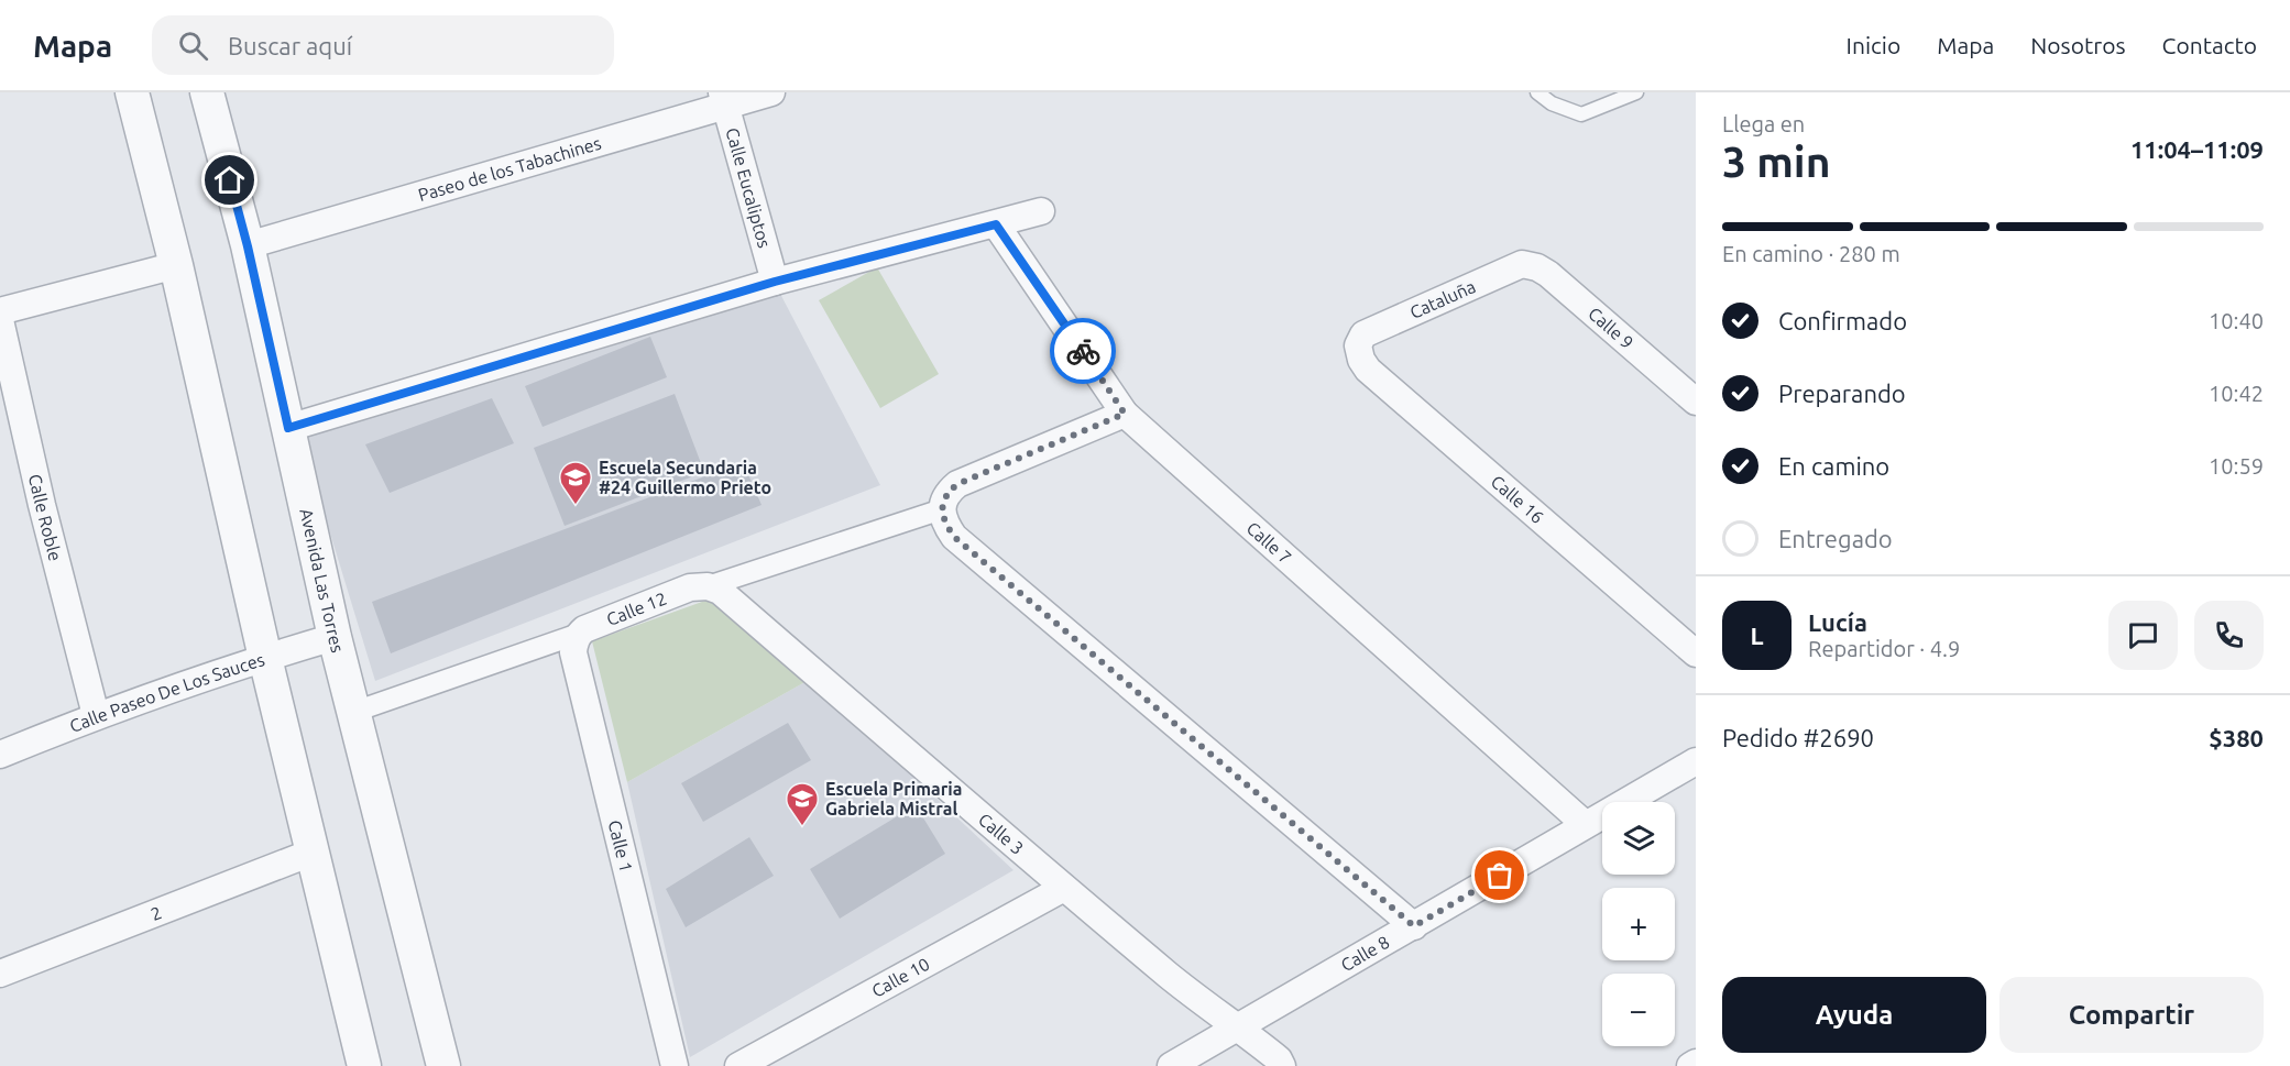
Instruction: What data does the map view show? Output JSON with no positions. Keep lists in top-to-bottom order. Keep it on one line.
{"streets":{"street":["Paseo de los Tabachines","Calle Eucaliptos","Cataluña","Calle 9","Calle 16","Calle Roble","Calle 7","Avenida Las Torres","Calle 12","Calle Paseo De Los Sauces","Calle 3","Calle 1","2","Calle 8","Calle 10"]},"crossings":[["Paseo de los Tabachines","Calle Eucaliptos"],["Paseo de los Tabachines","Avenida Las Torres"],["Cataluña","Calle 9"],["Cataluña","Calle 16"],["Calle Roble","Calle Paseo De Los Sauces"],["Calle 7","Calle 8"],["Avenida Las Torres","Calle Paseo De Los Sauces"],["Calle 12","Calle 3"],["Calle 12","Calle 1"],["Calle 3","Calle 8"],["Calle 3","Calle 10"]],"places":{"school or university":["Escuela Secundaria #24 Guillermo Prieto","Escuela Primaria Gabriela Mistral"]},"page":{"header":"Mapa","search":"Buscar aquí","nav":["Inicio","Mapa","Nosotros","Contacto"],"heading":["3 min","Llega en","11:04–11:09"],"panel":["Lucía","Repartidor · 4.9","Pedido #2690","$380"],"bar":"En camino · 280 m","list":[["Confirmado","10:40"],["Preparando","10:42"],["En camino","10:59"],"Entregado"],"round":"L","map_buttons":["+","−"],"buttons":["Ayuda","Compartir"]}}
